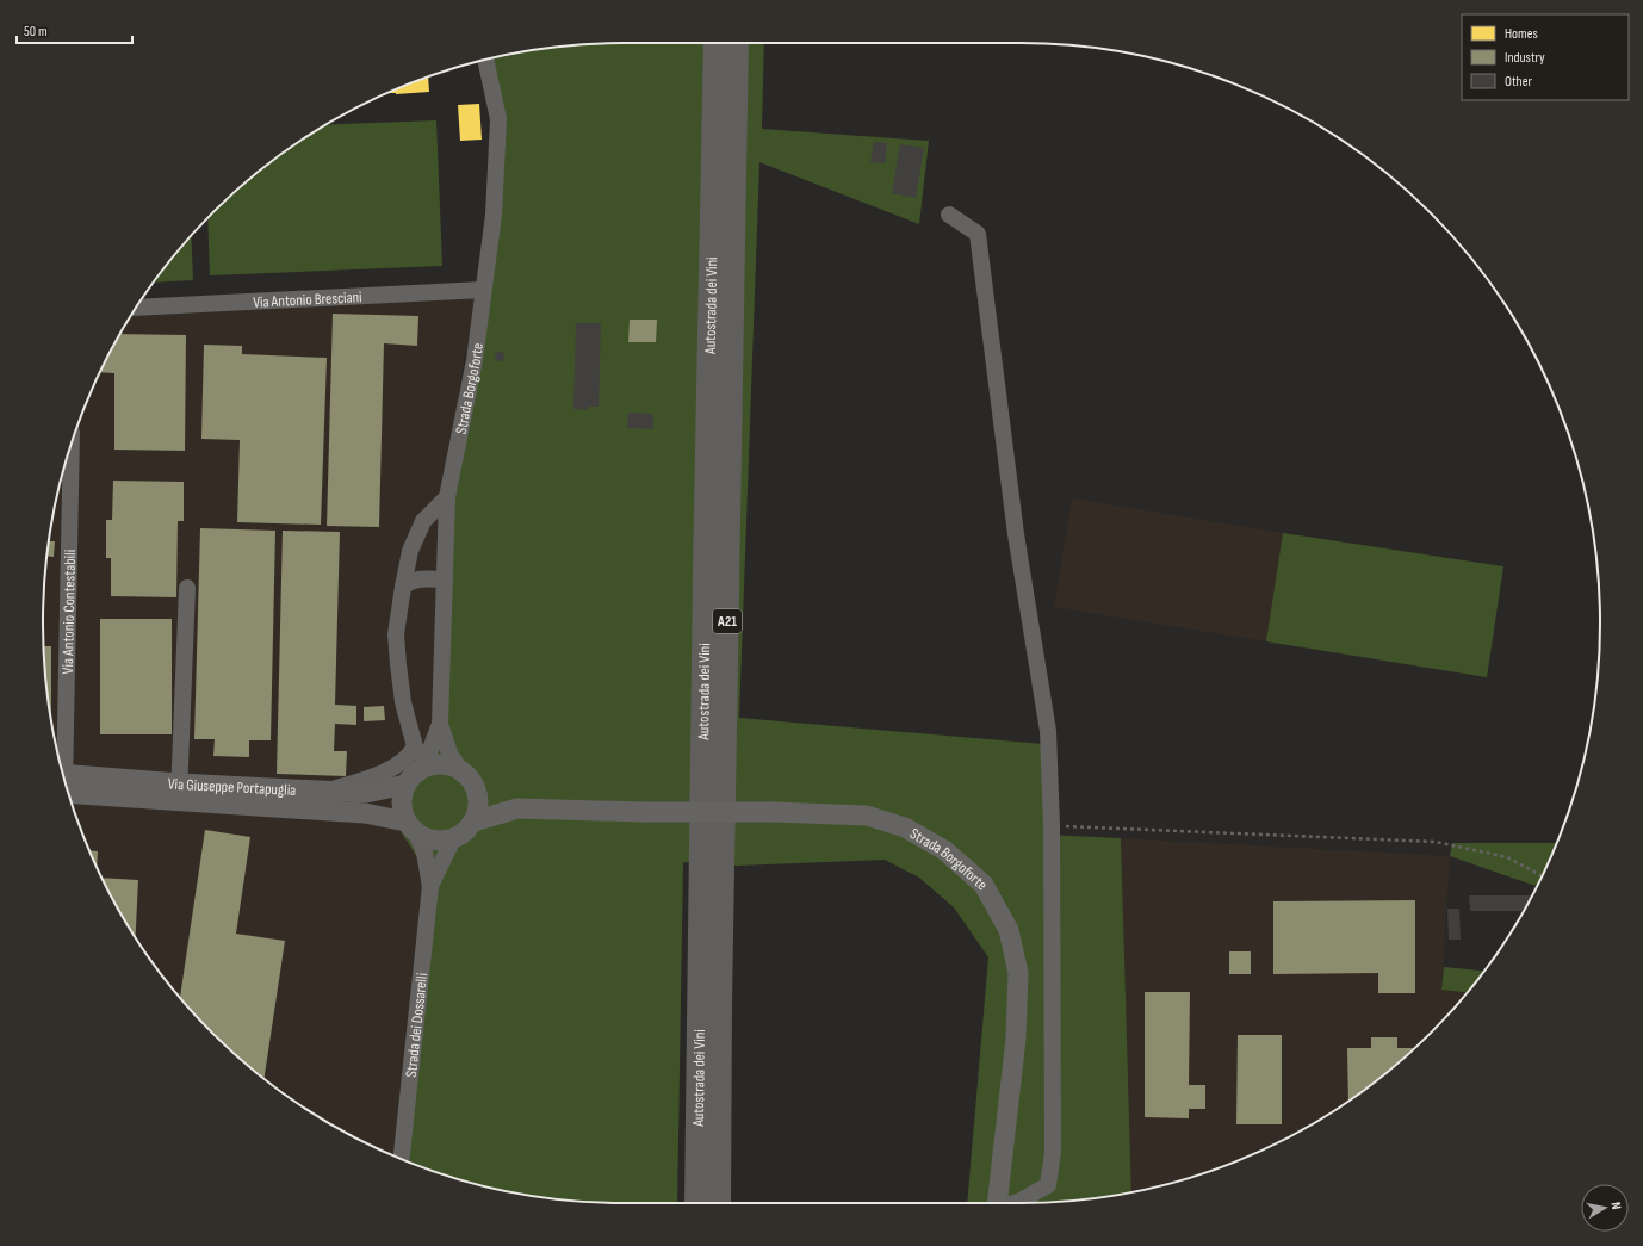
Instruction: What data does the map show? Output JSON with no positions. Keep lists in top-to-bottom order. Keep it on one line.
{"streets":{"highway":["Autostrada dei Vini","A21"],"main road":["Strada Borgoforte","Via Giuseppe Portapuglia"],"street":["Via Antonio Bresciani","Via Antonio Contestabili","Strada dei Dossarelli"]},"crossings":[["Via Antonio Bresciani","Strada Borgoforte"],["Strada Borgoforte","Via Giuseppe Portapuglia"],["Strada Borgoforte","Strada dei Dossarelli"],["Via Giuseppe Portapuglia","Strada dei Dossarelli"]],"legend":["Homes","Industry","Other"],"scale_bar":"50 m","north":"right"}
